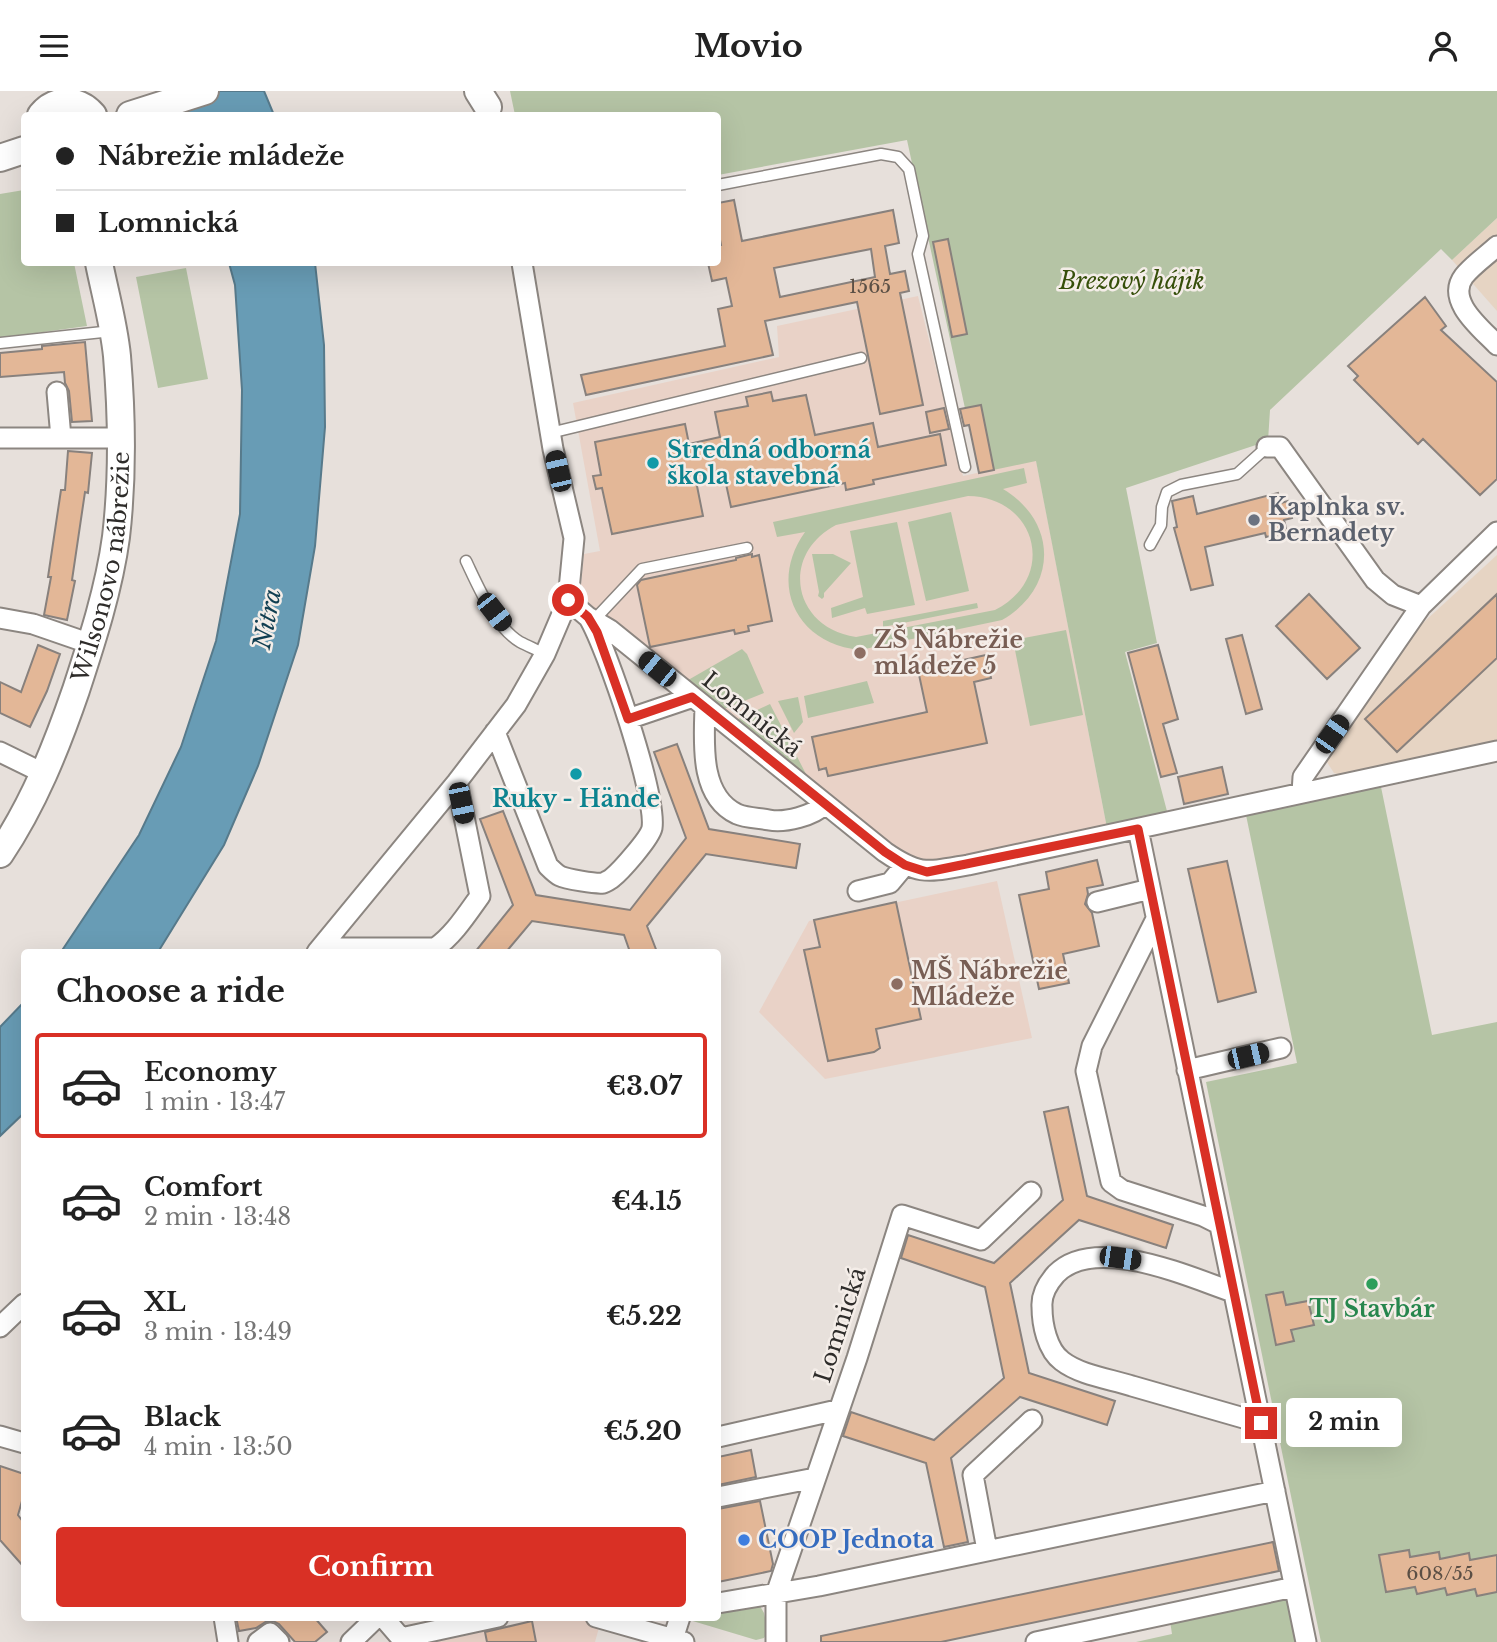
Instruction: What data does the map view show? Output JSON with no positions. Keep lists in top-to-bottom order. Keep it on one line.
{"streets":{"street":["Wilsonovo nábrežie","Lomnická"]},"water":["Nitra"],"parks":["Brezový hájik"],"places":["Stredná odborná škola stavebná","Kaplnka sv. Bernadety","ZŠ Nábrežie mládeže 5","Ruky - Hände","MŠ Nábrežie Mládeže","TJ Stavbár","COOP Jednota"],"house_numbers":["1565","608/55"],"page":{"header":"Movio","banner":["Nábrežie mládeže","Lomnická"],"heading":"Choose a ride","list":[{"name":"Economy","note":"1 min · 13:47","value":"€3.07"},{"name":"Comfort","note":"2 min · 13:48","value":"€4.15"},{"name":"XL","note":"3 min · 13:49","value":"€5.22"},{"name":"Black","note":"4 min · 13:50","value":"€5.20"}],"bubble":"2 min","buttons":"Confirm"}}
